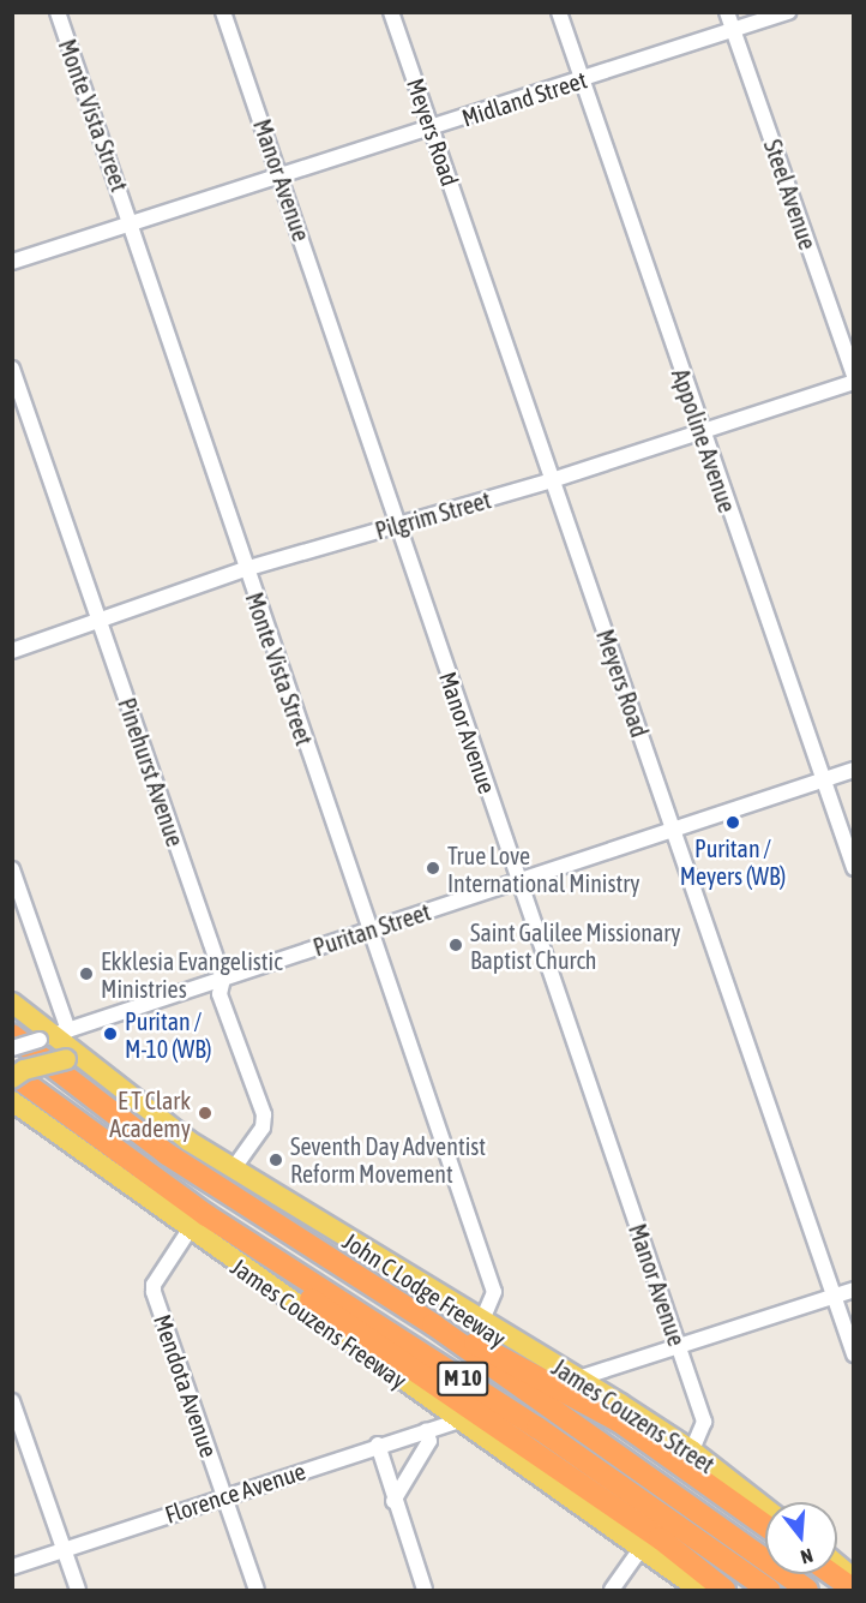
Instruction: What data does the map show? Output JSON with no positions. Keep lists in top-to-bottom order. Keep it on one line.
{"streets":{"highway":["John C Lodge Freeway","M 10"],"main road":["James Couzens Freeway","James Couzens Street"],"street":["Midland Street","Monte Vista Street","Meyers Road","Manor Avenue","Steel Avenue","Appoline Avenue","Pilgrim Street","Pinehurst Avenue","Puritan Street","Mendota Avenue","Florence Avenue"]},"crossings":[["Midland Street","Monte Vista Street"],["Midland Street","Meyers Road"],["Midland Street","Manor Avenue"],["Midland Street","Steel Avenue"],["Midland Street","Appoline Avenue"],["Monte Vista Street","Pilgrim Street"],["Monte Vista Street","Puritan Street"],["Monte Vista Street","James Couzens Street"],["Meyers Road","Pilgrim Street"],["Meyers Road","Puritan Street"],["Manor Avenue","Pilgrim Street"],["Manor Avenue","Puritan Street"],["Manor Avenue","James Couzens Street"],["Appoline Avenue","Pilgrim Street"],["Appoline Avenue","Puritan Street"],["Pilgrim Street","Pinehurst Avenue"],["Pinehurst Avenue","Puritan Street"],["James Couzens Freeway","Mendota Avenue"],["James Couzens Freeway","Florence Avenue"],["Mendota Avenue","Florence Avenue"]],"places":["Puritan / Meyers (WB)","True Love International Ministry","Saint Galilee Missionary Baptist Church","Ekklesia Evangelistic Ministries","Puritan / M-10 (WB)","E T Clark Academy","Seventh Day Adventist Reform Movement"],"north":"bottom"}
